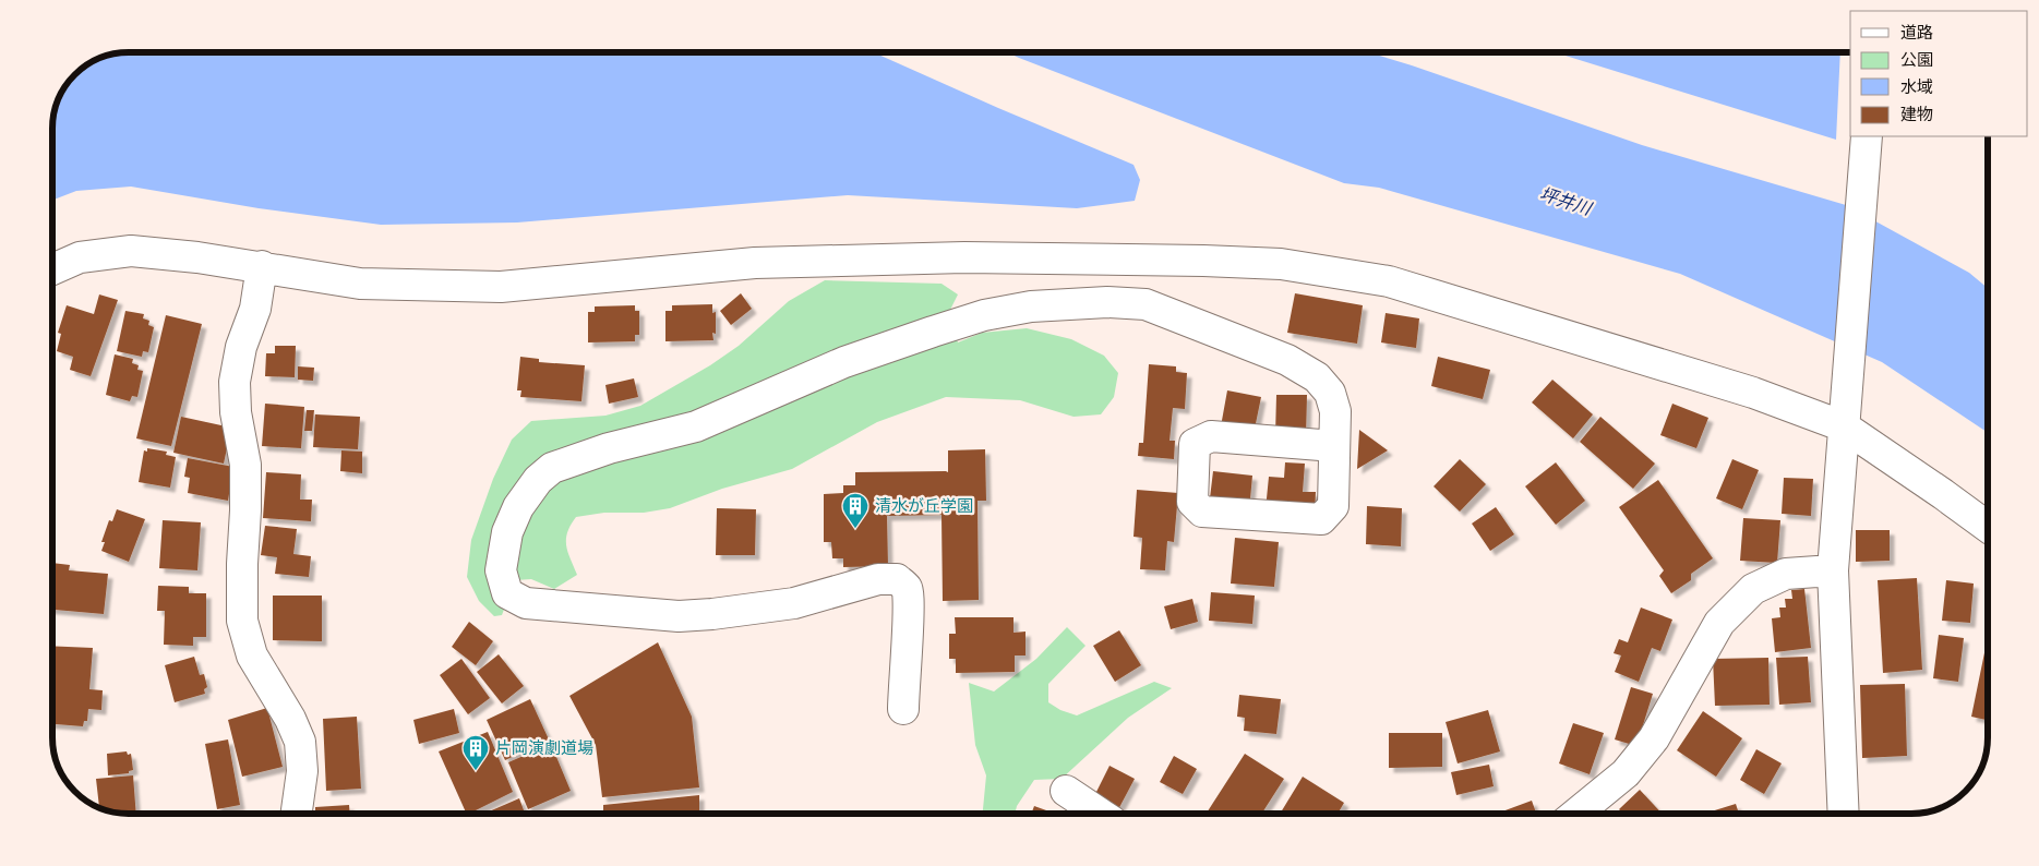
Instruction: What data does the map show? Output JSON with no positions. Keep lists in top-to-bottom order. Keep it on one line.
{"water":["坪井川"],"places":{"building":["清水が丘学園","片岡演劇道場"]},"legend":["道路","公園","水域","建物"]}
